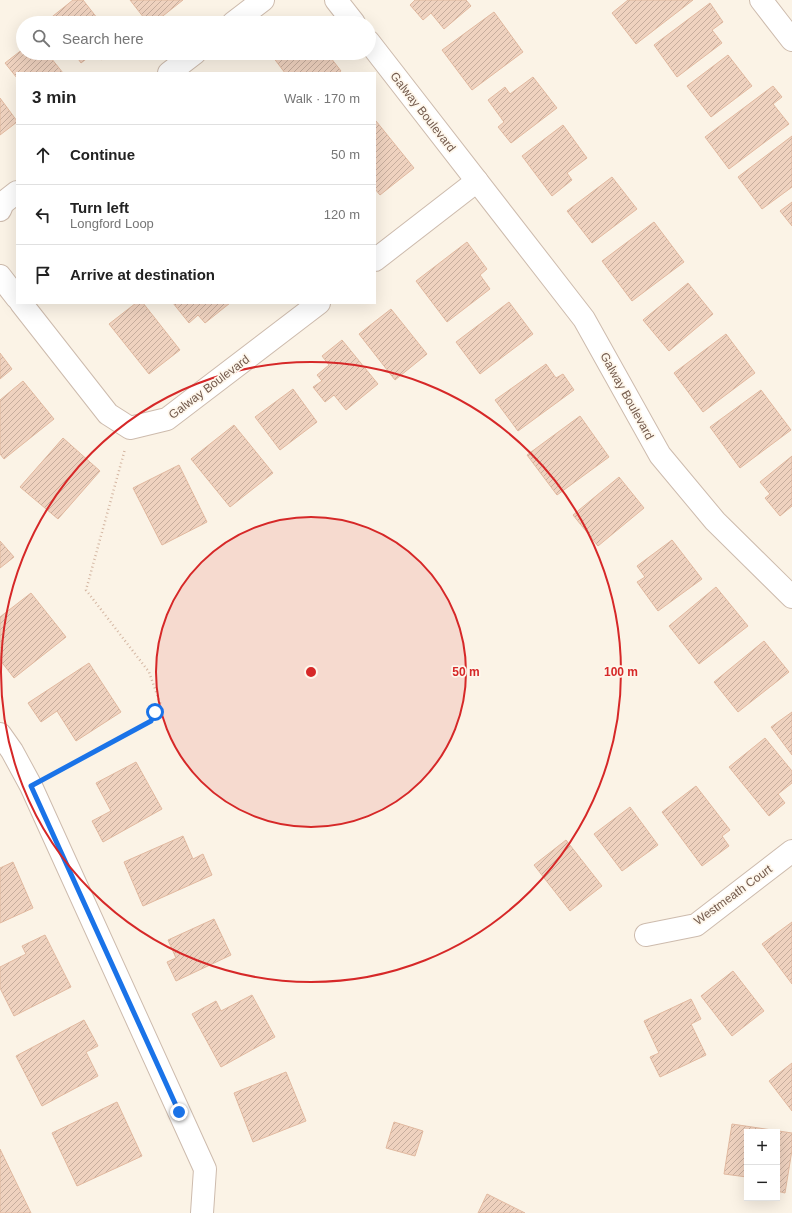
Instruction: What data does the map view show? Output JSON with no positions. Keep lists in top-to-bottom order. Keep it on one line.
{"streets":{"street":["Galway Boulevard","Westmeath Court"]},"page":{"search":"Search here","heading":["3 min","Walk · 170 m"],"list":[["Continue","50 m"],["Turn left","Longford Loop","120 m"],"Arrive at destination"],"map_buttons":["+","−"]},"rings":["50 m","100 m"]}
